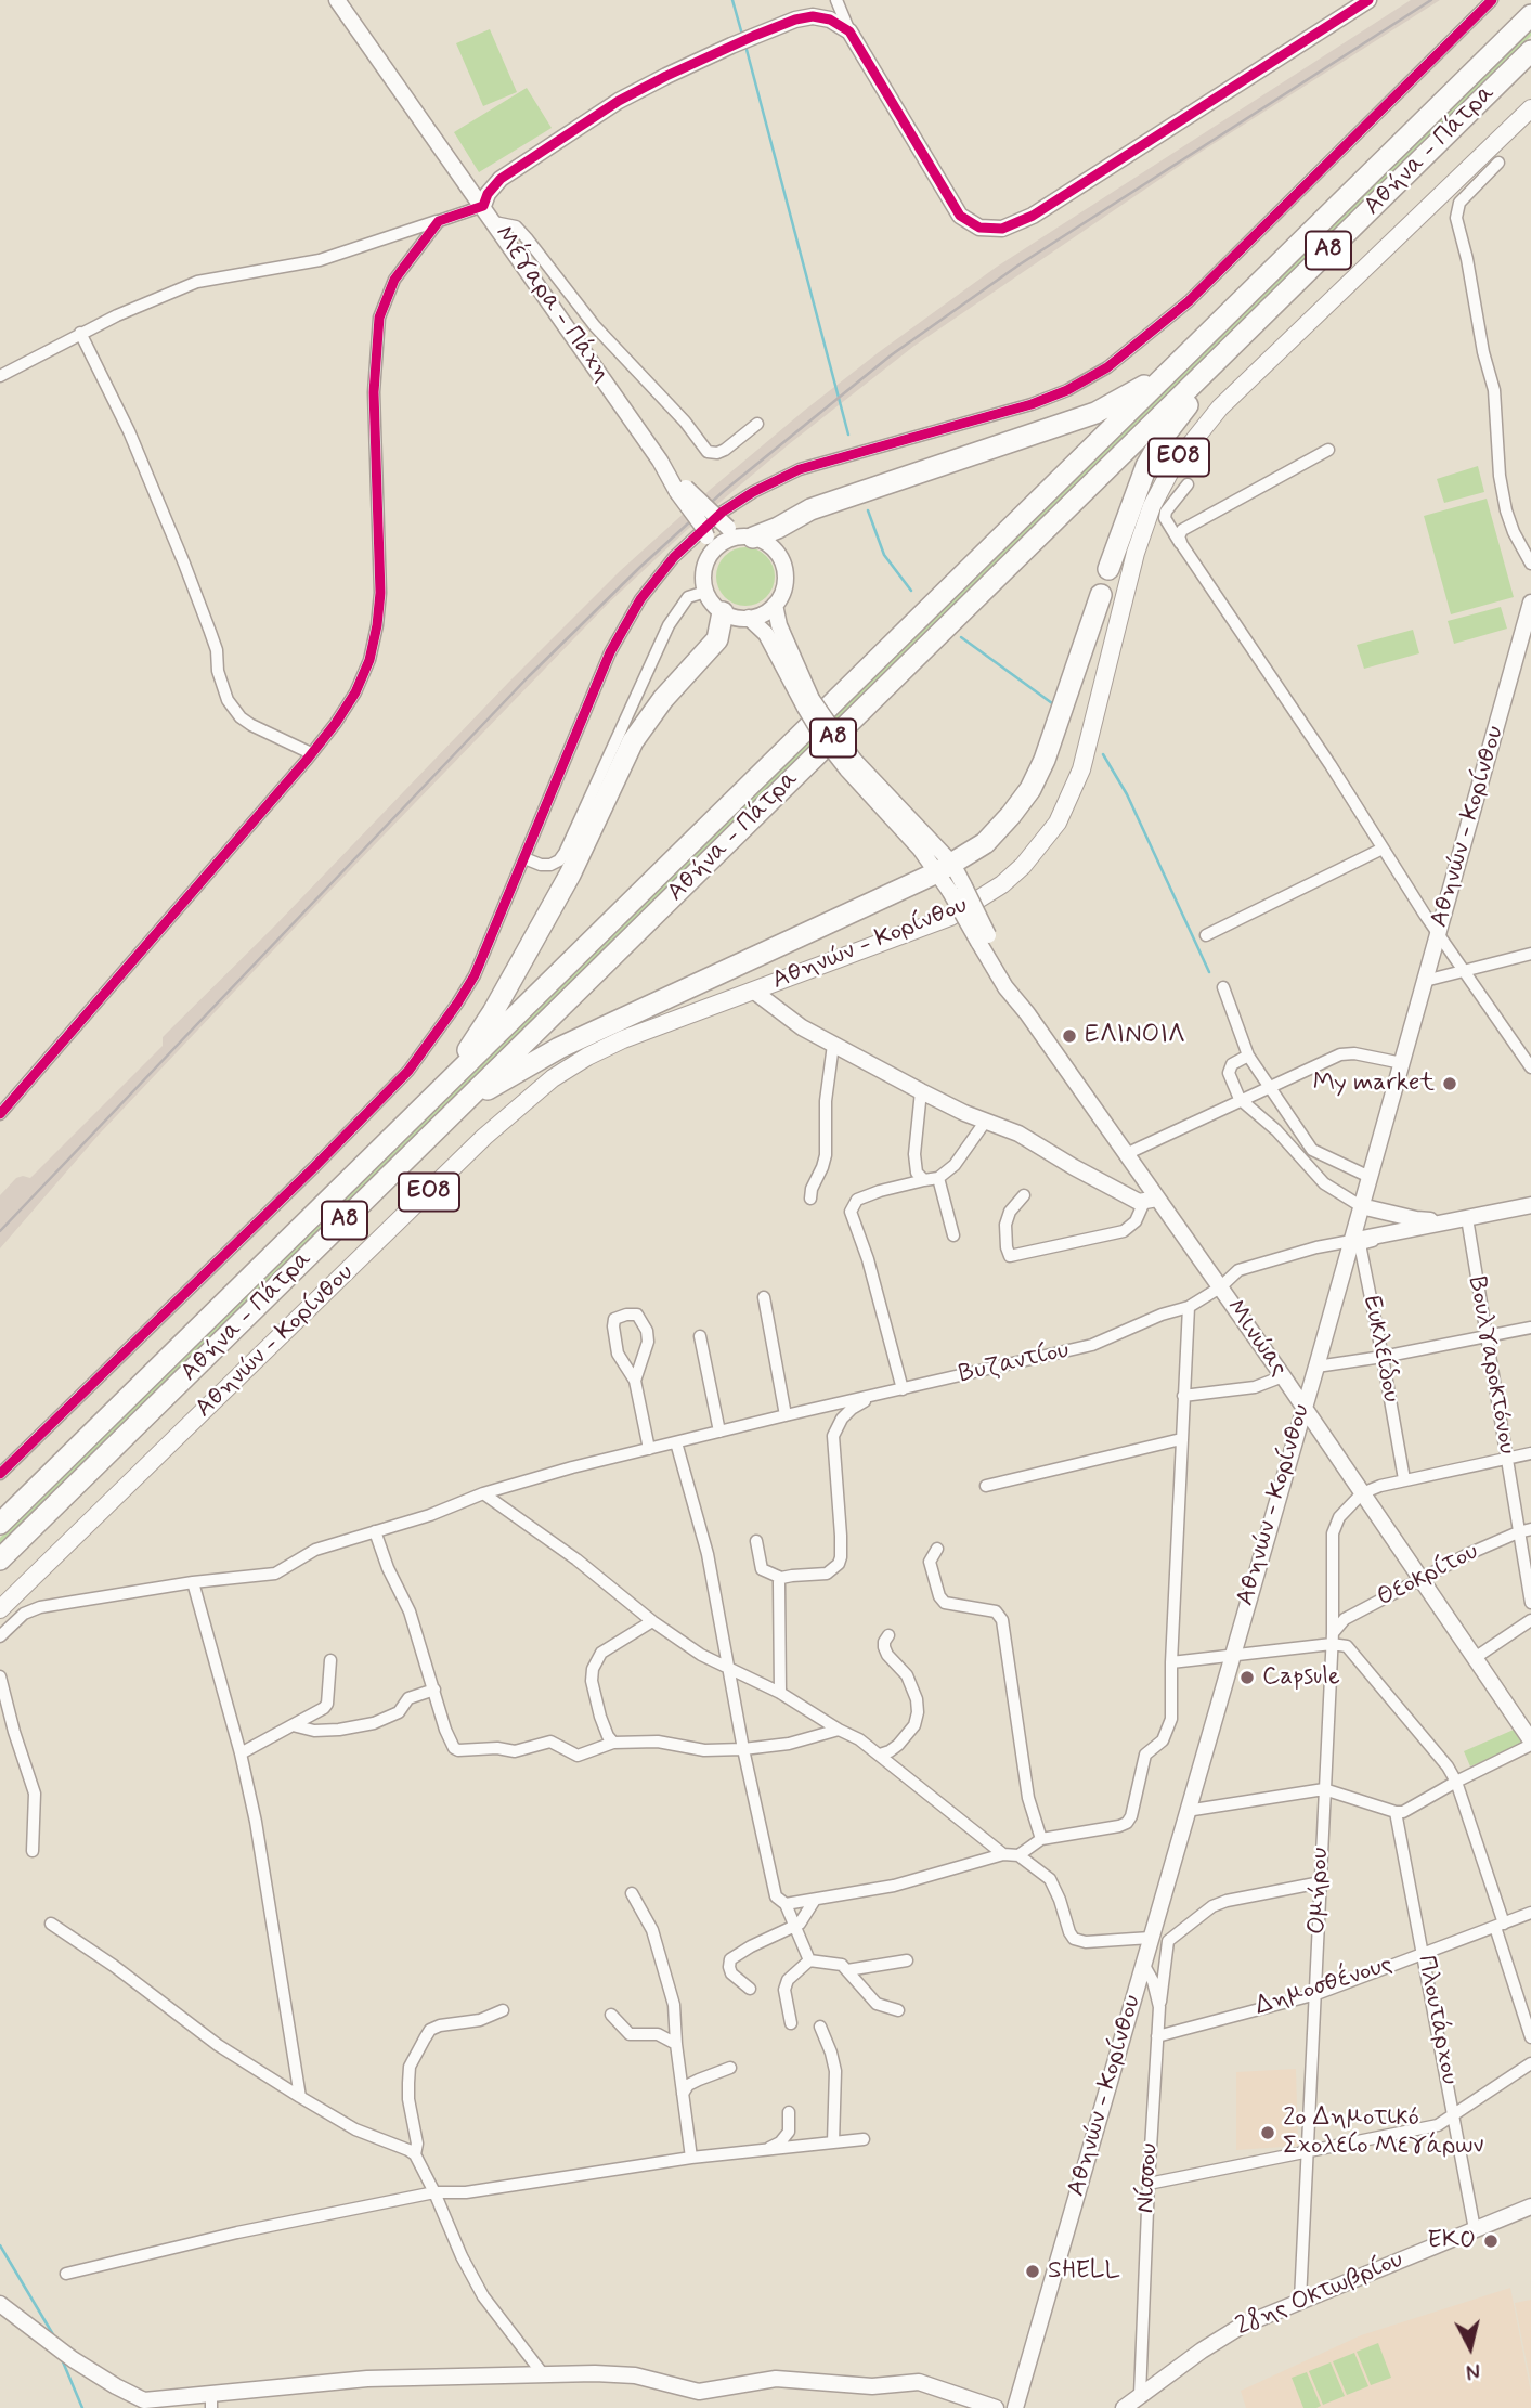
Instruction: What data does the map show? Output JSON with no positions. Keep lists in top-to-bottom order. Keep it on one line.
{"streets":{"highway":["Αθήνα - Πάτρα","Α8"],"main road":["Μέγαρα - Πάχη","ΕΟ8","Αθηνών - Κορίνθου","Μινώας","Βυζαντίου","28ης Οκτωβρίου"],"street":["Ευκλείδου","Βουλγαροκτόνου","Θεοκρίτου","Ομήρου","Δημοσθένους","Πλουτάρχου","Νίσσου"]},"crossings":[["Αθηνών - Κορίνθου","Μινώας"],["Αθηνών - Κορίνθου","Βυζαντίου"],["Αθηνών - Κορίνθου","Νίσσου"],["Μινώας","Βυζαντίου"],["Μινώας","Θεοκρίτου"],["Μινώας","Ομήρου"],["Ευκλείδου","Βυζαντίου"],["Βυζαντίου","Βουλγαροκτόνου"],["Βουλγαροκτόνου","Θεοκρίτου"],["Θεοκρίτου","Ομήρου"],["Ομήρου","Δημοσθένους"],["Ομήρου","28ης Οκτωβρίου"],["Δημοσθένους","Πλουτάρχου"],["Δημοσθένους","Νίσσου"],["Πλουτάρχου","28ης Οκτωβρίου"],["Νίσσου","28ης Οκτωβρίου"]],"places":["ΕΛΙΝΟΙΛ","My market","Capsule","2ο Δημοτικό Σχολείο Μεγάρων","EKO","SHELL"],"north":"bottom"}
